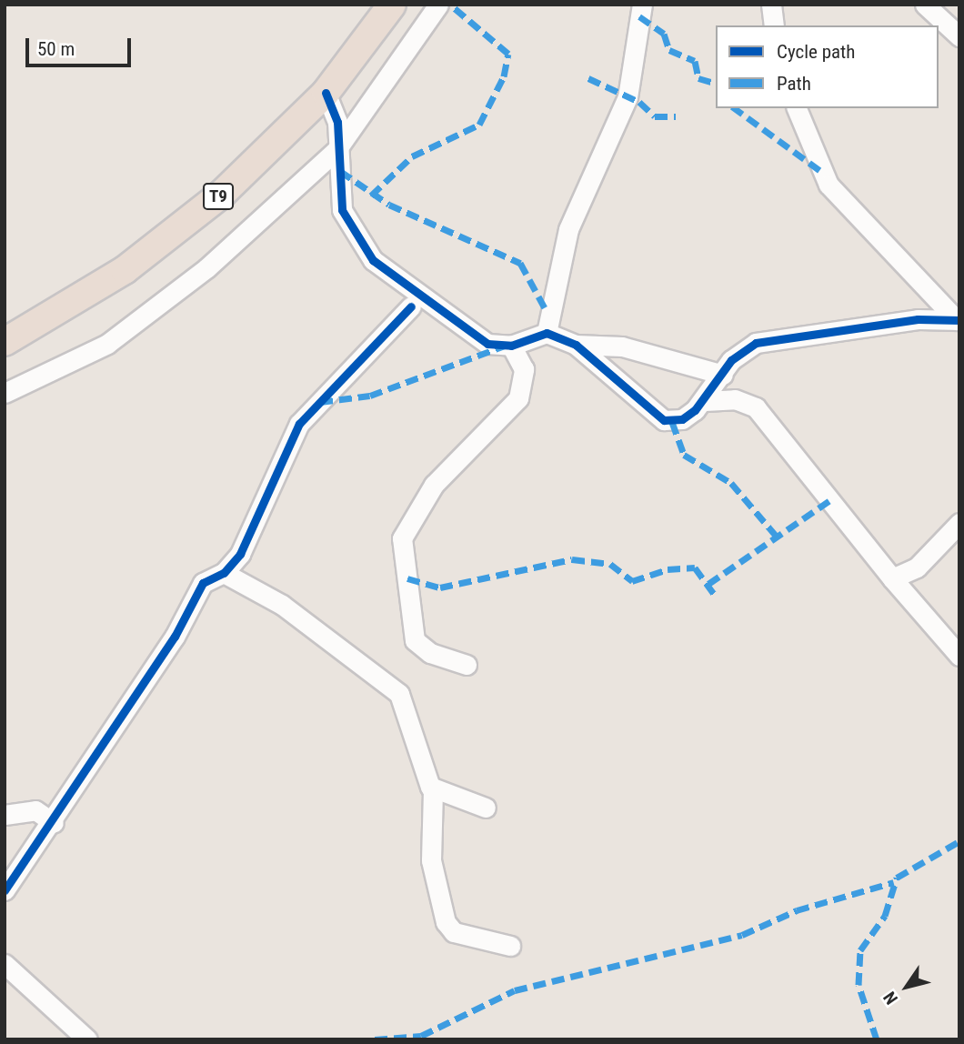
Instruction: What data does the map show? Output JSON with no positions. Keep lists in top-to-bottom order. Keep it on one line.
{"streets":{"highway":["T9"]},"legend":["Cycle path","Path"],"scale_bar":"50 m","north":"bottom left"}
